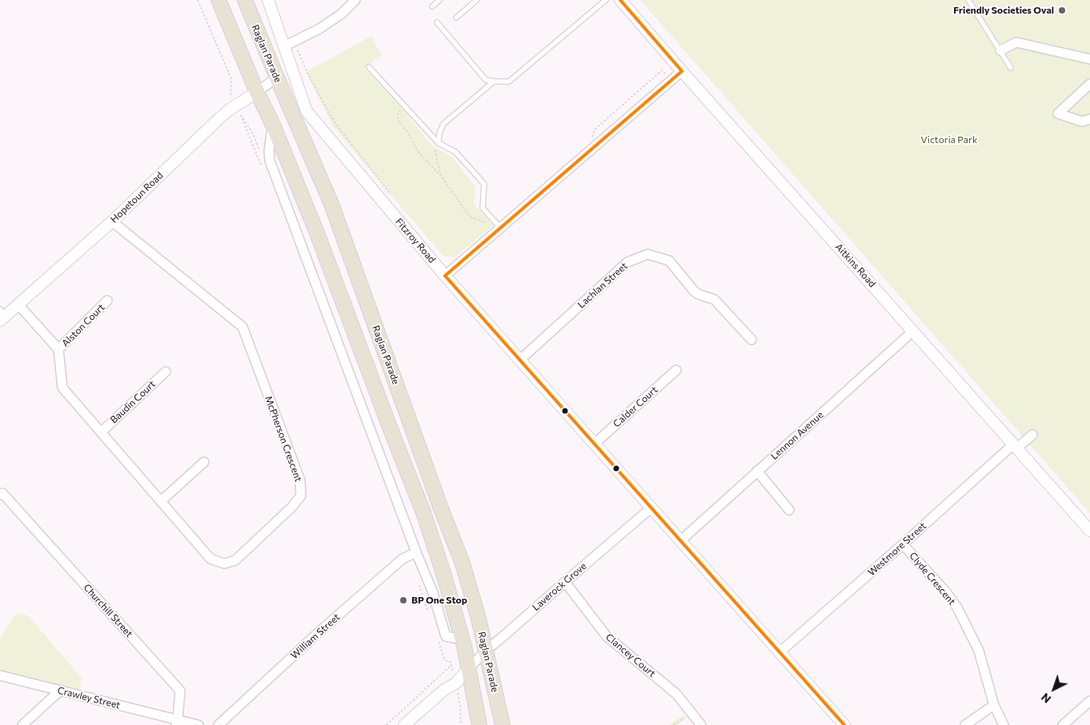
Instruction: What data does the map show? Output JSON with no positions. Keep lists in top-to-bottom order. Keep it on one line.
{"streets":{"highway":["Raglan Parade"],"street":["Hopetoun Road","Fitzroy Road","Aitkins Road","Lachlan Street","Alston Court","Baudin Court","Calder Court","Lennon Avenue","McPherson Crescent","Westmore Street","Clyde Crescent","Laverock Grove","Churchill Street","William Street","Clancey Court","Crawley Street"]},"crossings":[["Raglan Parade","Hopetoun Road"],["Raglan Parade","Laverock Grove"],["Raglan Parade","William Street"],["Hopetoun Road","McPherson Crescent"],["Fitzroy Road","Lachlan Street"],["Fitzroy Road","Calder Court"],["Fitzroy Road","Lennon Avenue"],["Fitzroy Road","Westmore Street"],["Fitzroy Road","Laverock Grove"],["Aitkins Road","Lennon Avenue"],["Aitkins Road","Westmore Street"],["Alston Court","McPherson Crescent"],["Baudin Court","McPherson Crescent"],["Westmore Street","Clyde Crescent"],["Laverock Grove","Clancey Court"],["Churchill Street","Crawley Street"]],"parks":["Victoria Park"],"places":["Friendly Societies Oval","BP One Stop"],"north":"bottom left"}
